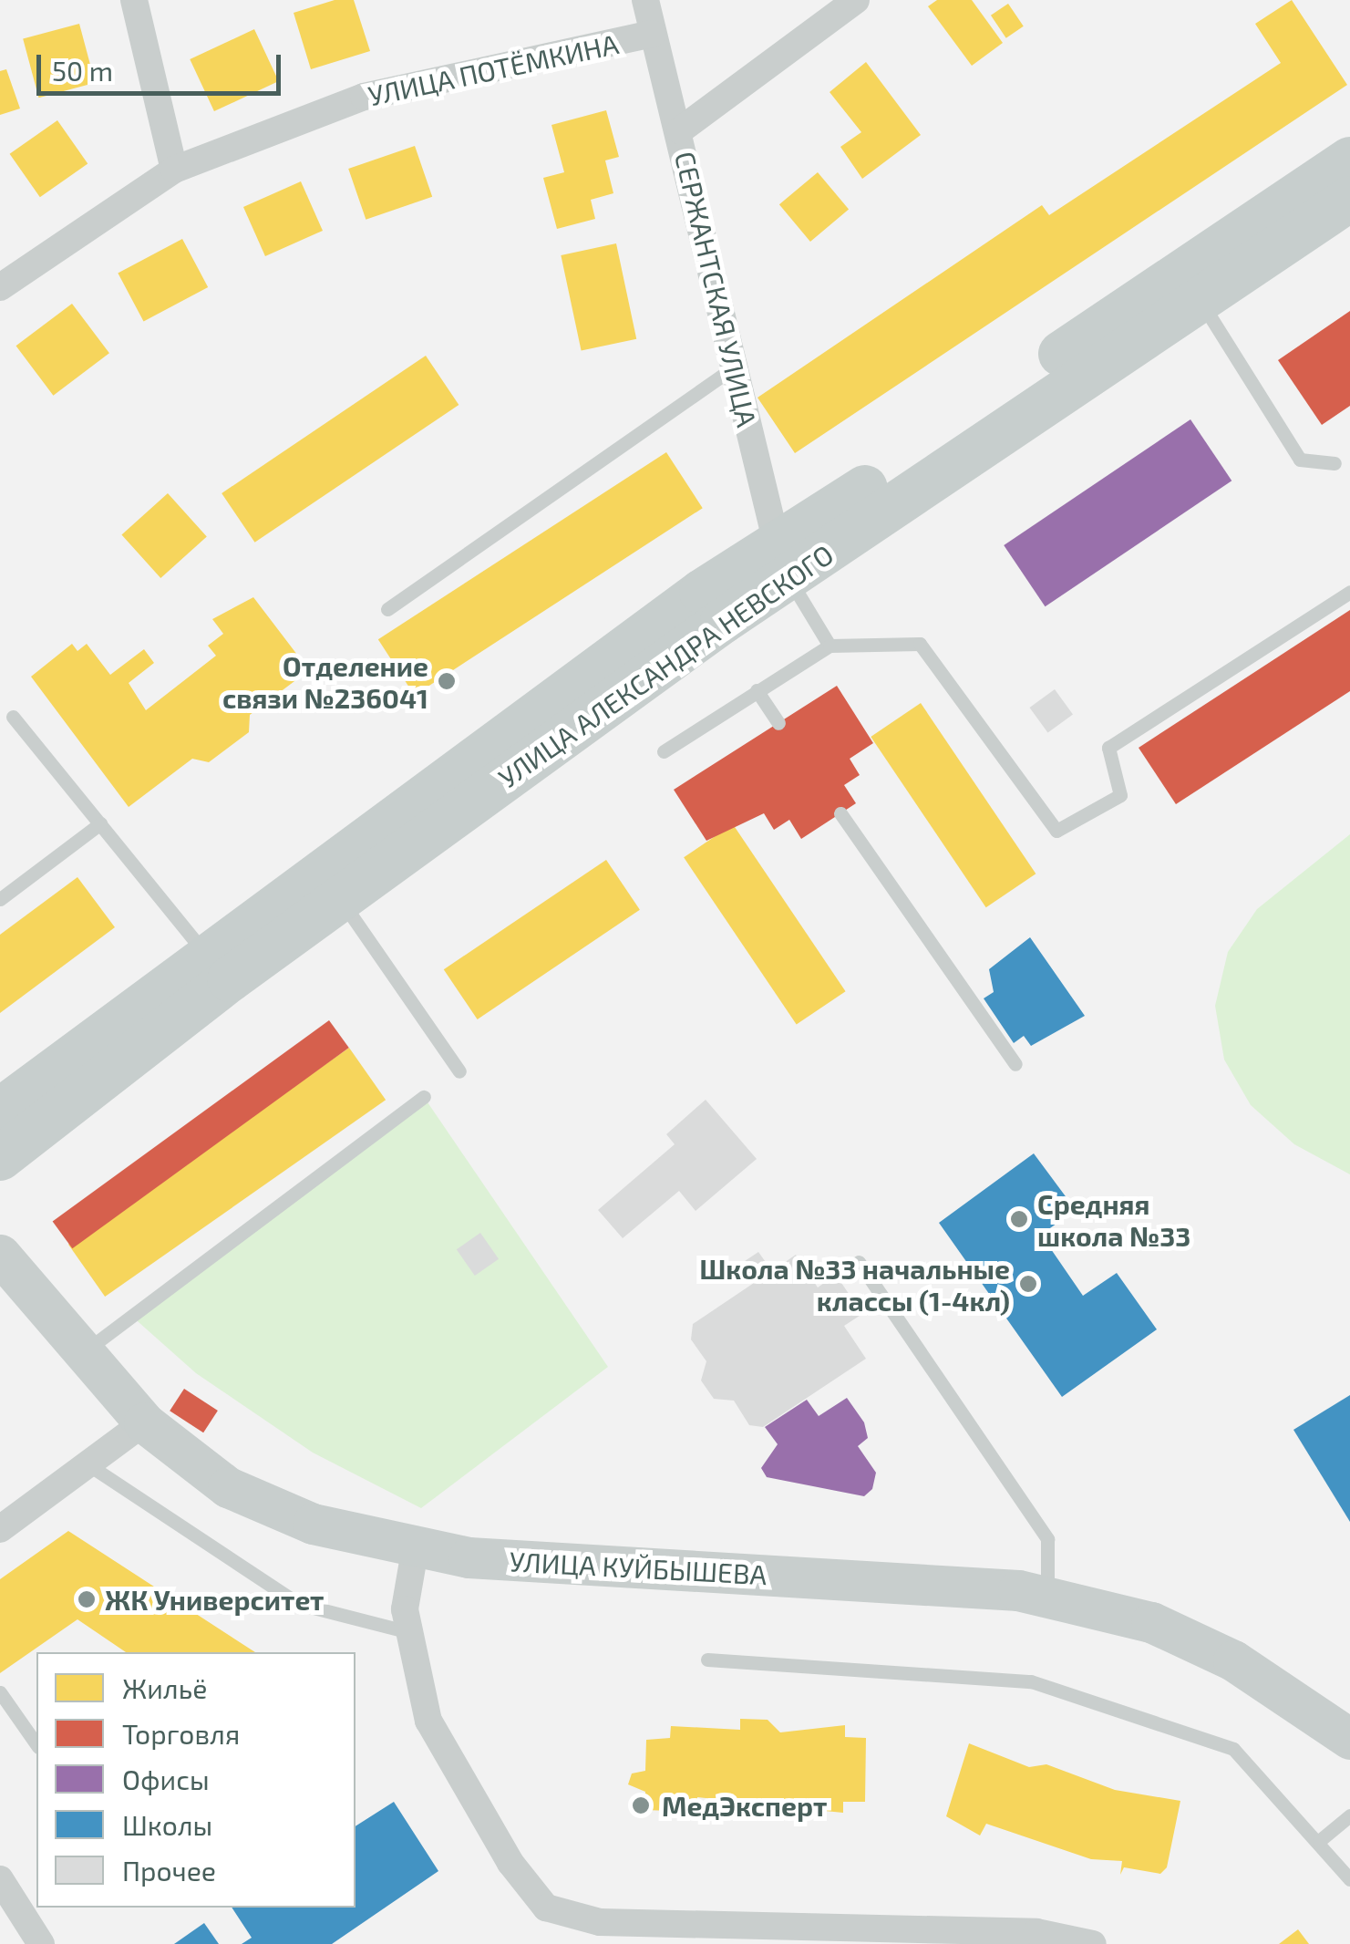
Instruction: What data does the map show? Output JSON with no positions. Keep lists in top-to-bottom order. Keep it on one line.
{"streets":{"main road":["УЛИЦА АЛЕКСАНДРА НЕВСКОГО","УЛИЦА КУЙБЫШЕВА"],"street":["УЛИЦА ПОТЁМКИНА","СЕРЖАНТСКАЯ УЛИЦА"]},"crossings":[["УЛИЦА ПОТЁМКИНА","СЕРЖАНТСКАЯ УЛИЦА"],["СЕРЖАНТСКАЯ УЛИЦА","УЛИЦА АЛЕКСАНДРА НЕВСКОГО"]],"places":["Отделение связи №236041","Средняя школа №33","Школа №33 начальные классы (1-4кл)","ЖК Университет","МедЭксперт"],"legend":["Жильё","Торговля","Офисы","Школы","Прочее"],"scale_bar":"50 m"}
